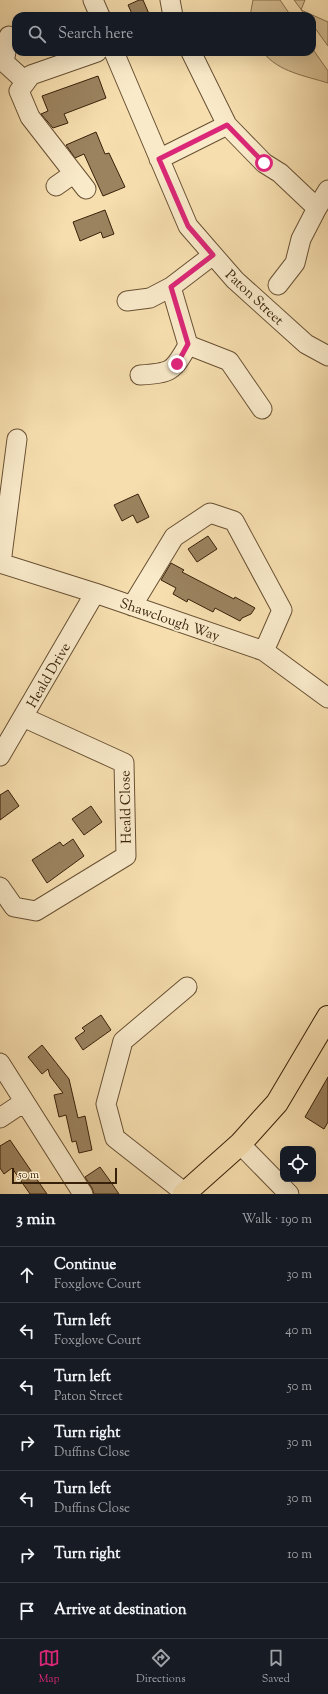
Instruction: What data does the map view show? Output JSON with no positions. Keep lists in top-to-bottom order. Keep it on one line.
{"streets":{"street":["Paton Street","Shawclough Way","Heald Drive","Heald Close"]},"crossings":[["Shawclough Way","Heald Drive"],["Heald Drive","Heald Close"]],"scale_bar":"50 m","page":{"search":"Search here","scale":"50 m","heading":["3 min","Walk · 190 m"],"list":[["Continue","Foxglove Court","30 m"],["Turn left","Foxglove Court","40 m"],["Turn left","Paton Street","50 m"],["Turn right","Duffins Close","30 m"],["Turn left","Duffins Close","30 m"],["Turn right","10 m"],"Arrive at destination"],"nav":["Map","Directions","Saved"]}}
